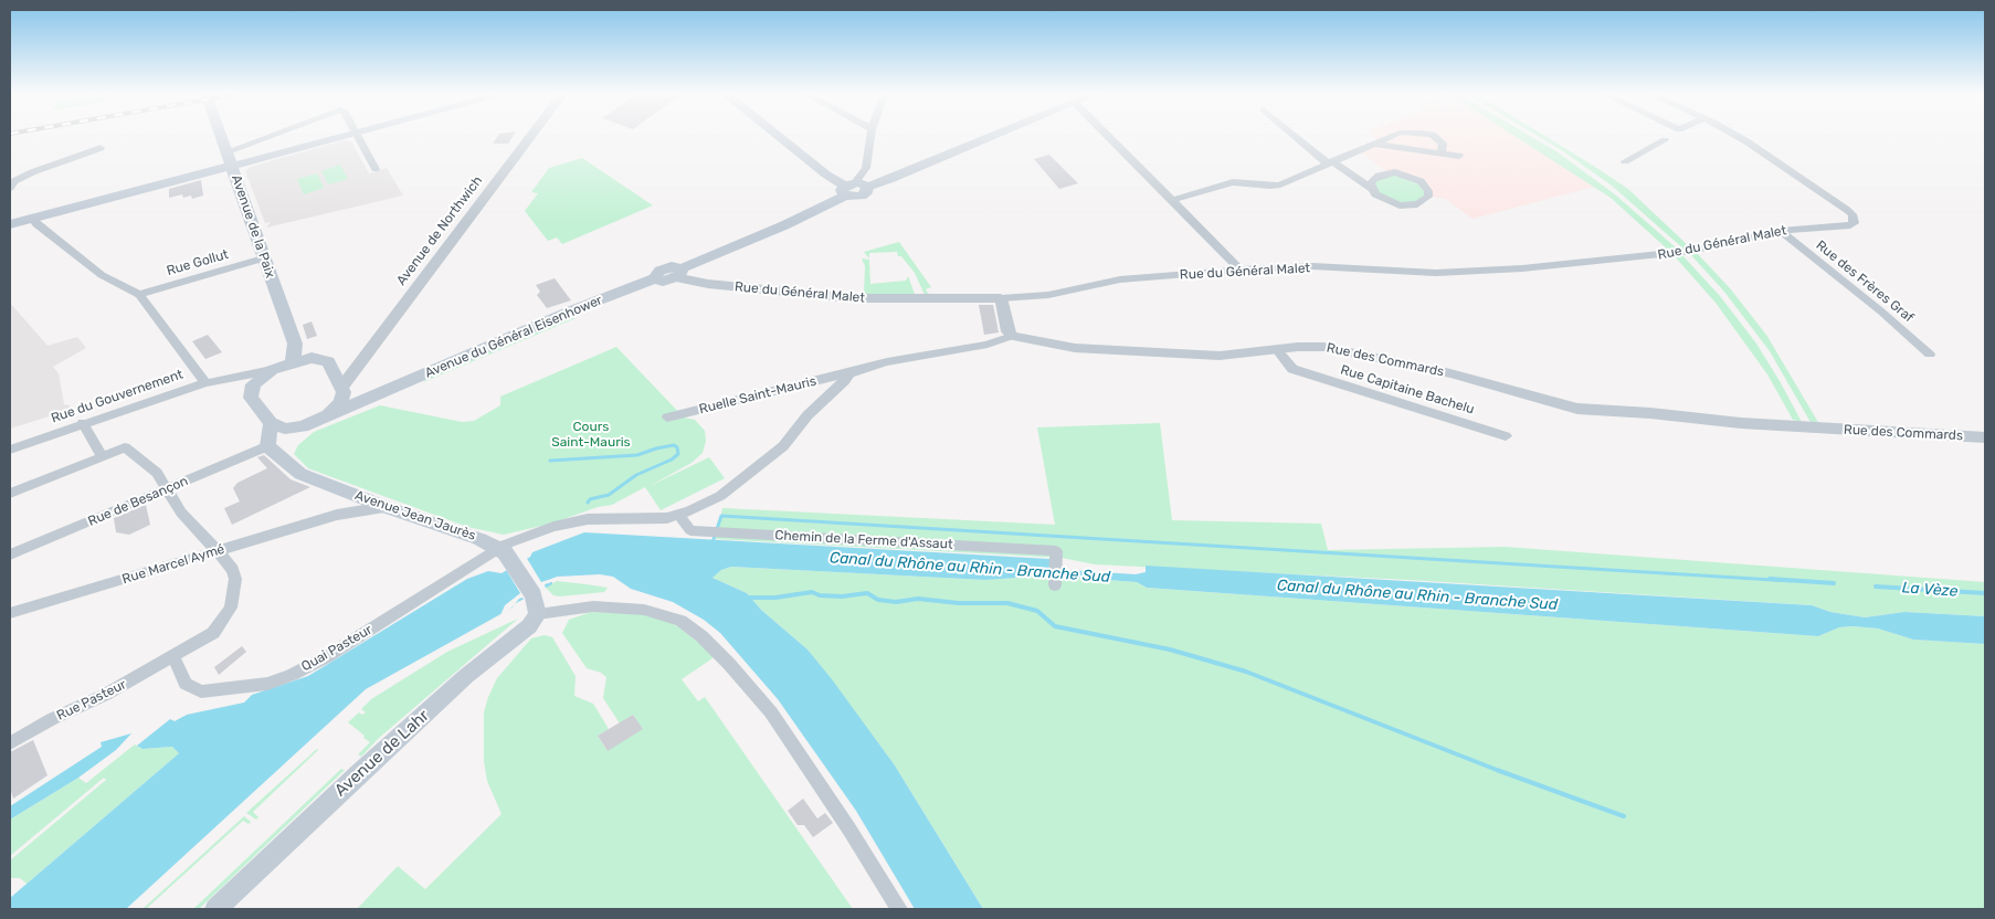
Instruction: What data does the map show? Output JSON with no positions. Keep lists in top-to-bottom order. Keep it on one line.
{"streets":{"main road":["Avenue de la Paix","Avenue du Général Eisenhower","Avenue Jean Jaurès","Avenue de Lahr"],"street":["Avenue de Northwich","Rue du Général Malet","Rue Gollut","Rue des Frères Graf","Rue des Commards","Rue Capitaine Bachelu","Ruelle Saint-Mauris","Rue du Gouvernement","Rue de Besançon","Chemin de la Ferme d'Assaut","Rue Marcel Aymé","Quai Pasteur","Rue Pasteur"]},"crossings":[["Avenue de la Paix","Avenue de Northwich"],["Avenue de la Paix","Rue Gollut"],["Avenue de la Paix","Avenue du Général Eisenhower"],["Avenue de la Paix","Rue du Gouvernement"],["Avenue de Northwich","Avenue du Général Eisenhower"],["Avenue de Northwich","Rue du Gouvernement"],["Rue du Général Malet","Rue des Frères Graf"],["Rue du Général Malet","Avenue du Général Eisenhower"],["Avenue du Général Eisenhower","Rue du Gouvernement"],["Rue des Commards","Rue Capitaine Bachelu"],["Rue des Commards","Ruelle Saint-Mauris"],["Ruelle Saint-Mauris","Avenue Jean Jaurès"],["Ruelle Saint-Mauris","Chemin de la Ferme d'Assaut"],["Ruelle Saint-Mauris","Quai Pasteur"],["Rue de Besançon","Avenue Jean Jaurès"],["Rue de Besançon","Rue Pasteur"],["Avenue Jean Jaurès","Rue Marcel Aymé"],["Avenue Jean Jaurès","Quai Pasteur"],["Avenue Jean Jaurès","Avenue de Lahr"],["Rue Marcel Aymé","Rue Pasteur"],["Quai Pasteur","Rue Pasteur"]],"water":["Canal du Rhône au Rhin - Branche Sud","La Vèze"],"parks":["Cours Saint-Mauris"]}
